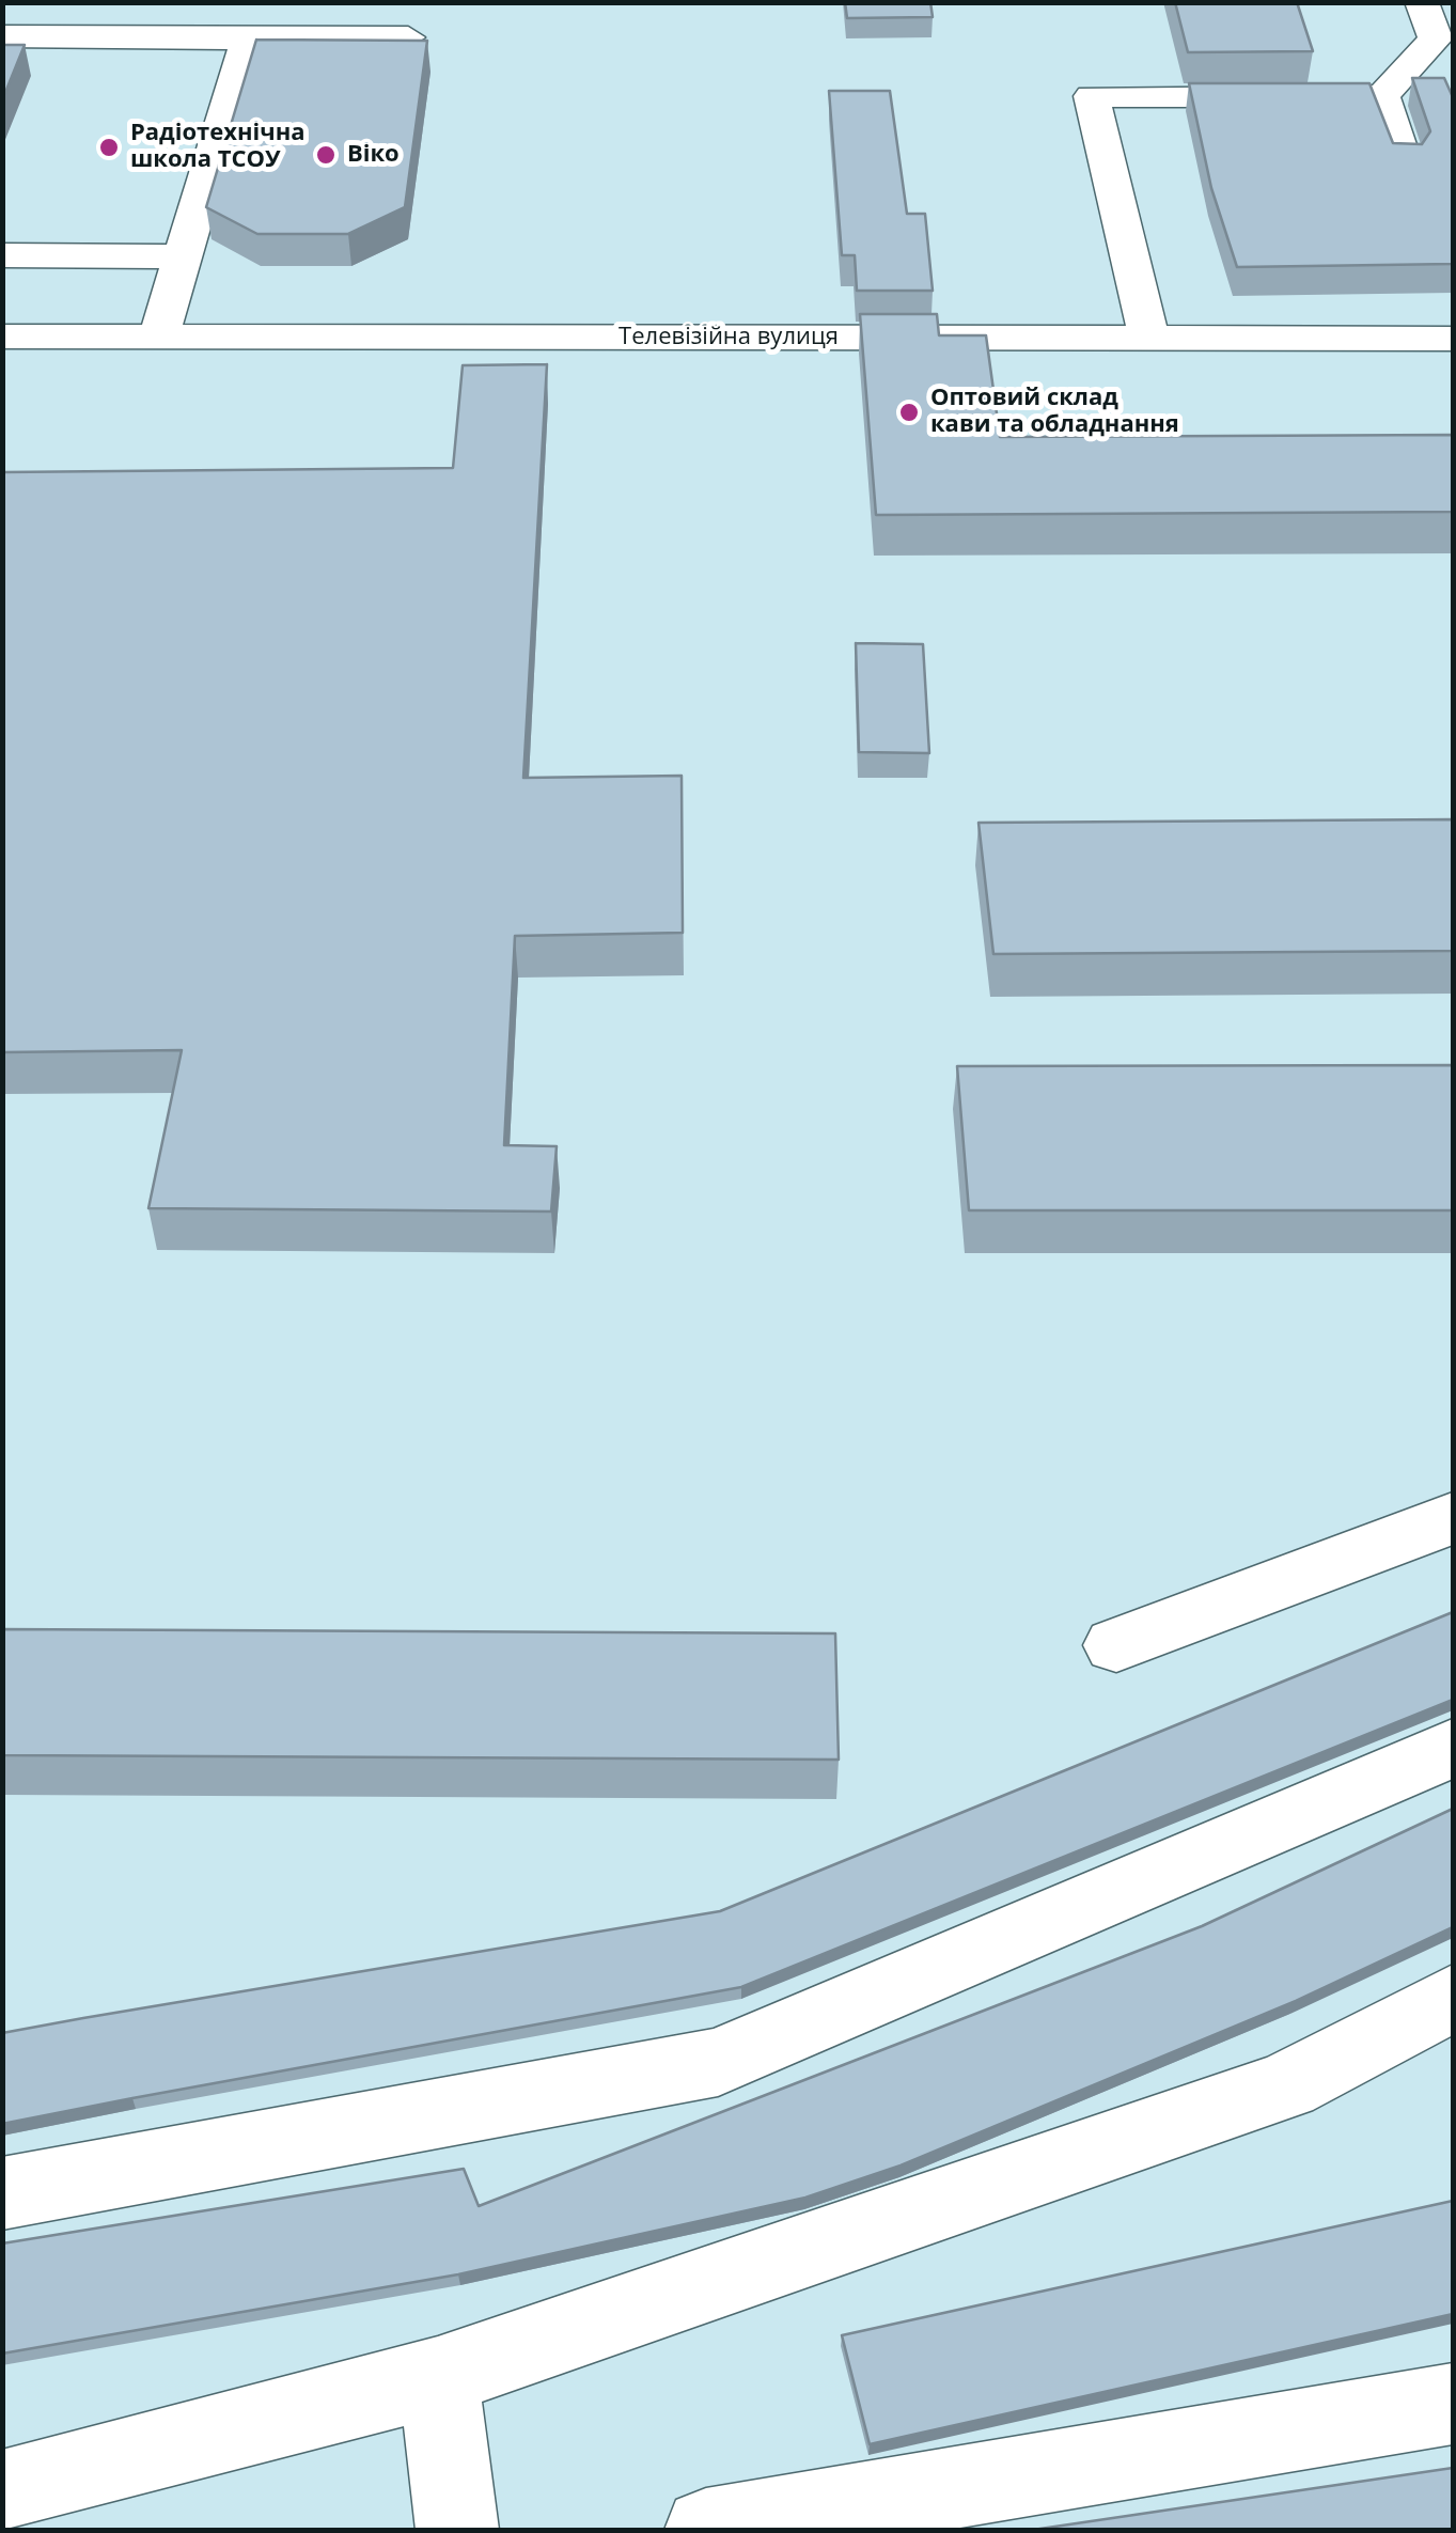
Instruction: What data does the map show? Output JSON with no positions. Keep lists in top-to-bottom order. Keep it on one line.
{"streets":{"street":["Телевізійна вулиця"]},"places":["Радіотехнічна школа ТСОУ","Віко","Оптовий склад кави та обладнання"]}
